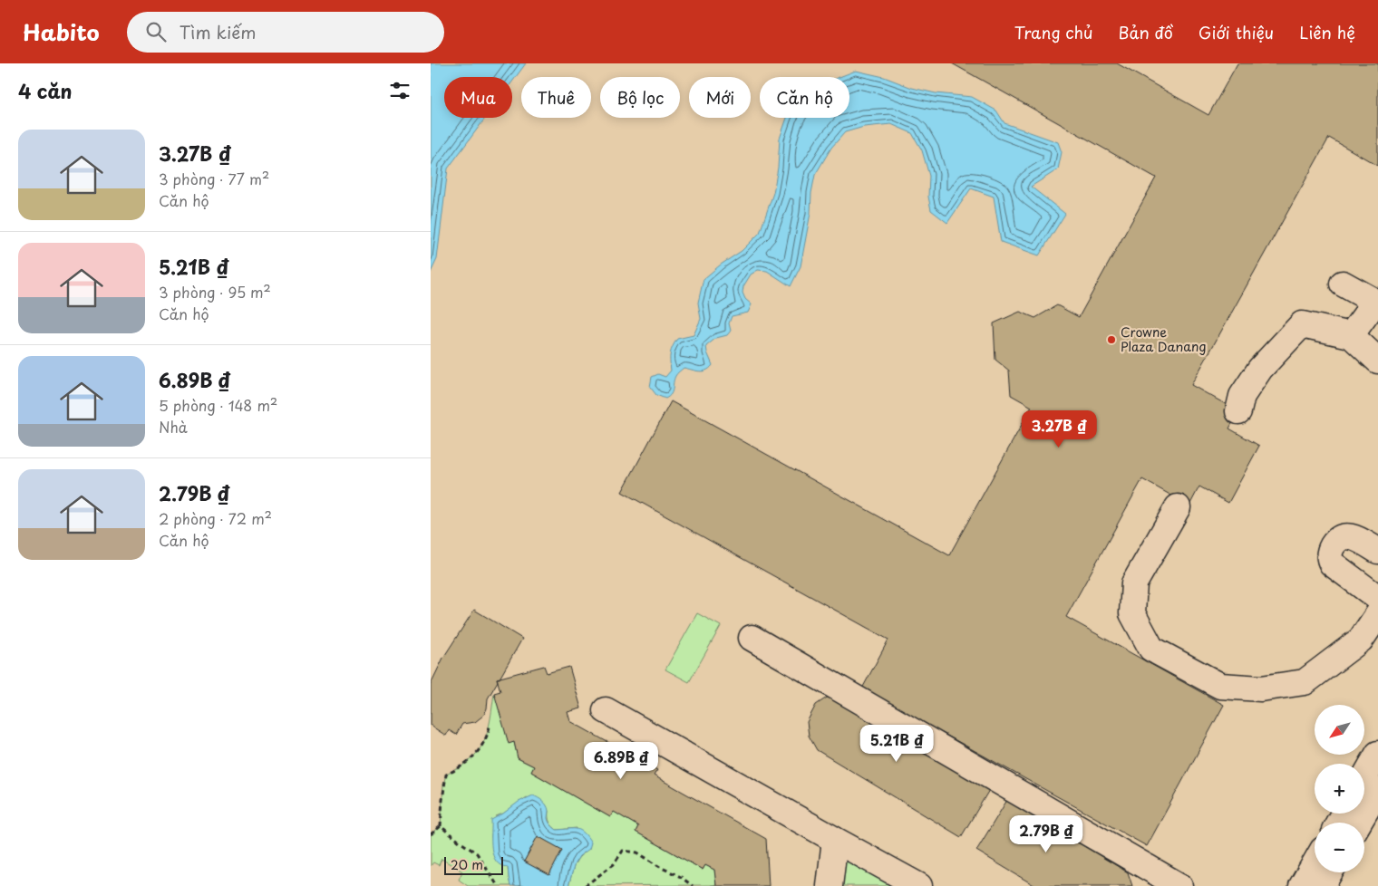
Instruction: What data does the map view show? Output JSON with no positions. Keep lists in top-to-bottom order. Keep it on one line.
{"places":["Crowne Plaza Danang"],"scale_bar":"20 m","north":"bottom left","page":{"header":"Habito","search":"Tìm kiếm","nav":["Trang chủ","Bản đồ","Giới thiệu","Liên hệ"],"heading":"4 căn","chip":["Mua","Thuê","Bộ lọc","Mới","Căn hộ"],"list":[{"name":"3.27B ₫","note":"3 phòng · 77 m² · Căn hộ"},{"name":"5.21B ₫","note":"3 phòng · 95 m² · Căn hộ"},{"name":"6.89B ₫","note":"5 phòng · 148 m² · Nhà"},{"name":"2.79B ₫","note":"2 phòng · 72 m² · Căn hộ"}],"price":["3.27B ₫","5.21B ₫","6.89B ₫","2.79B ₫"],"map_buttons":["+","−"],"scale":"20 m"}}
